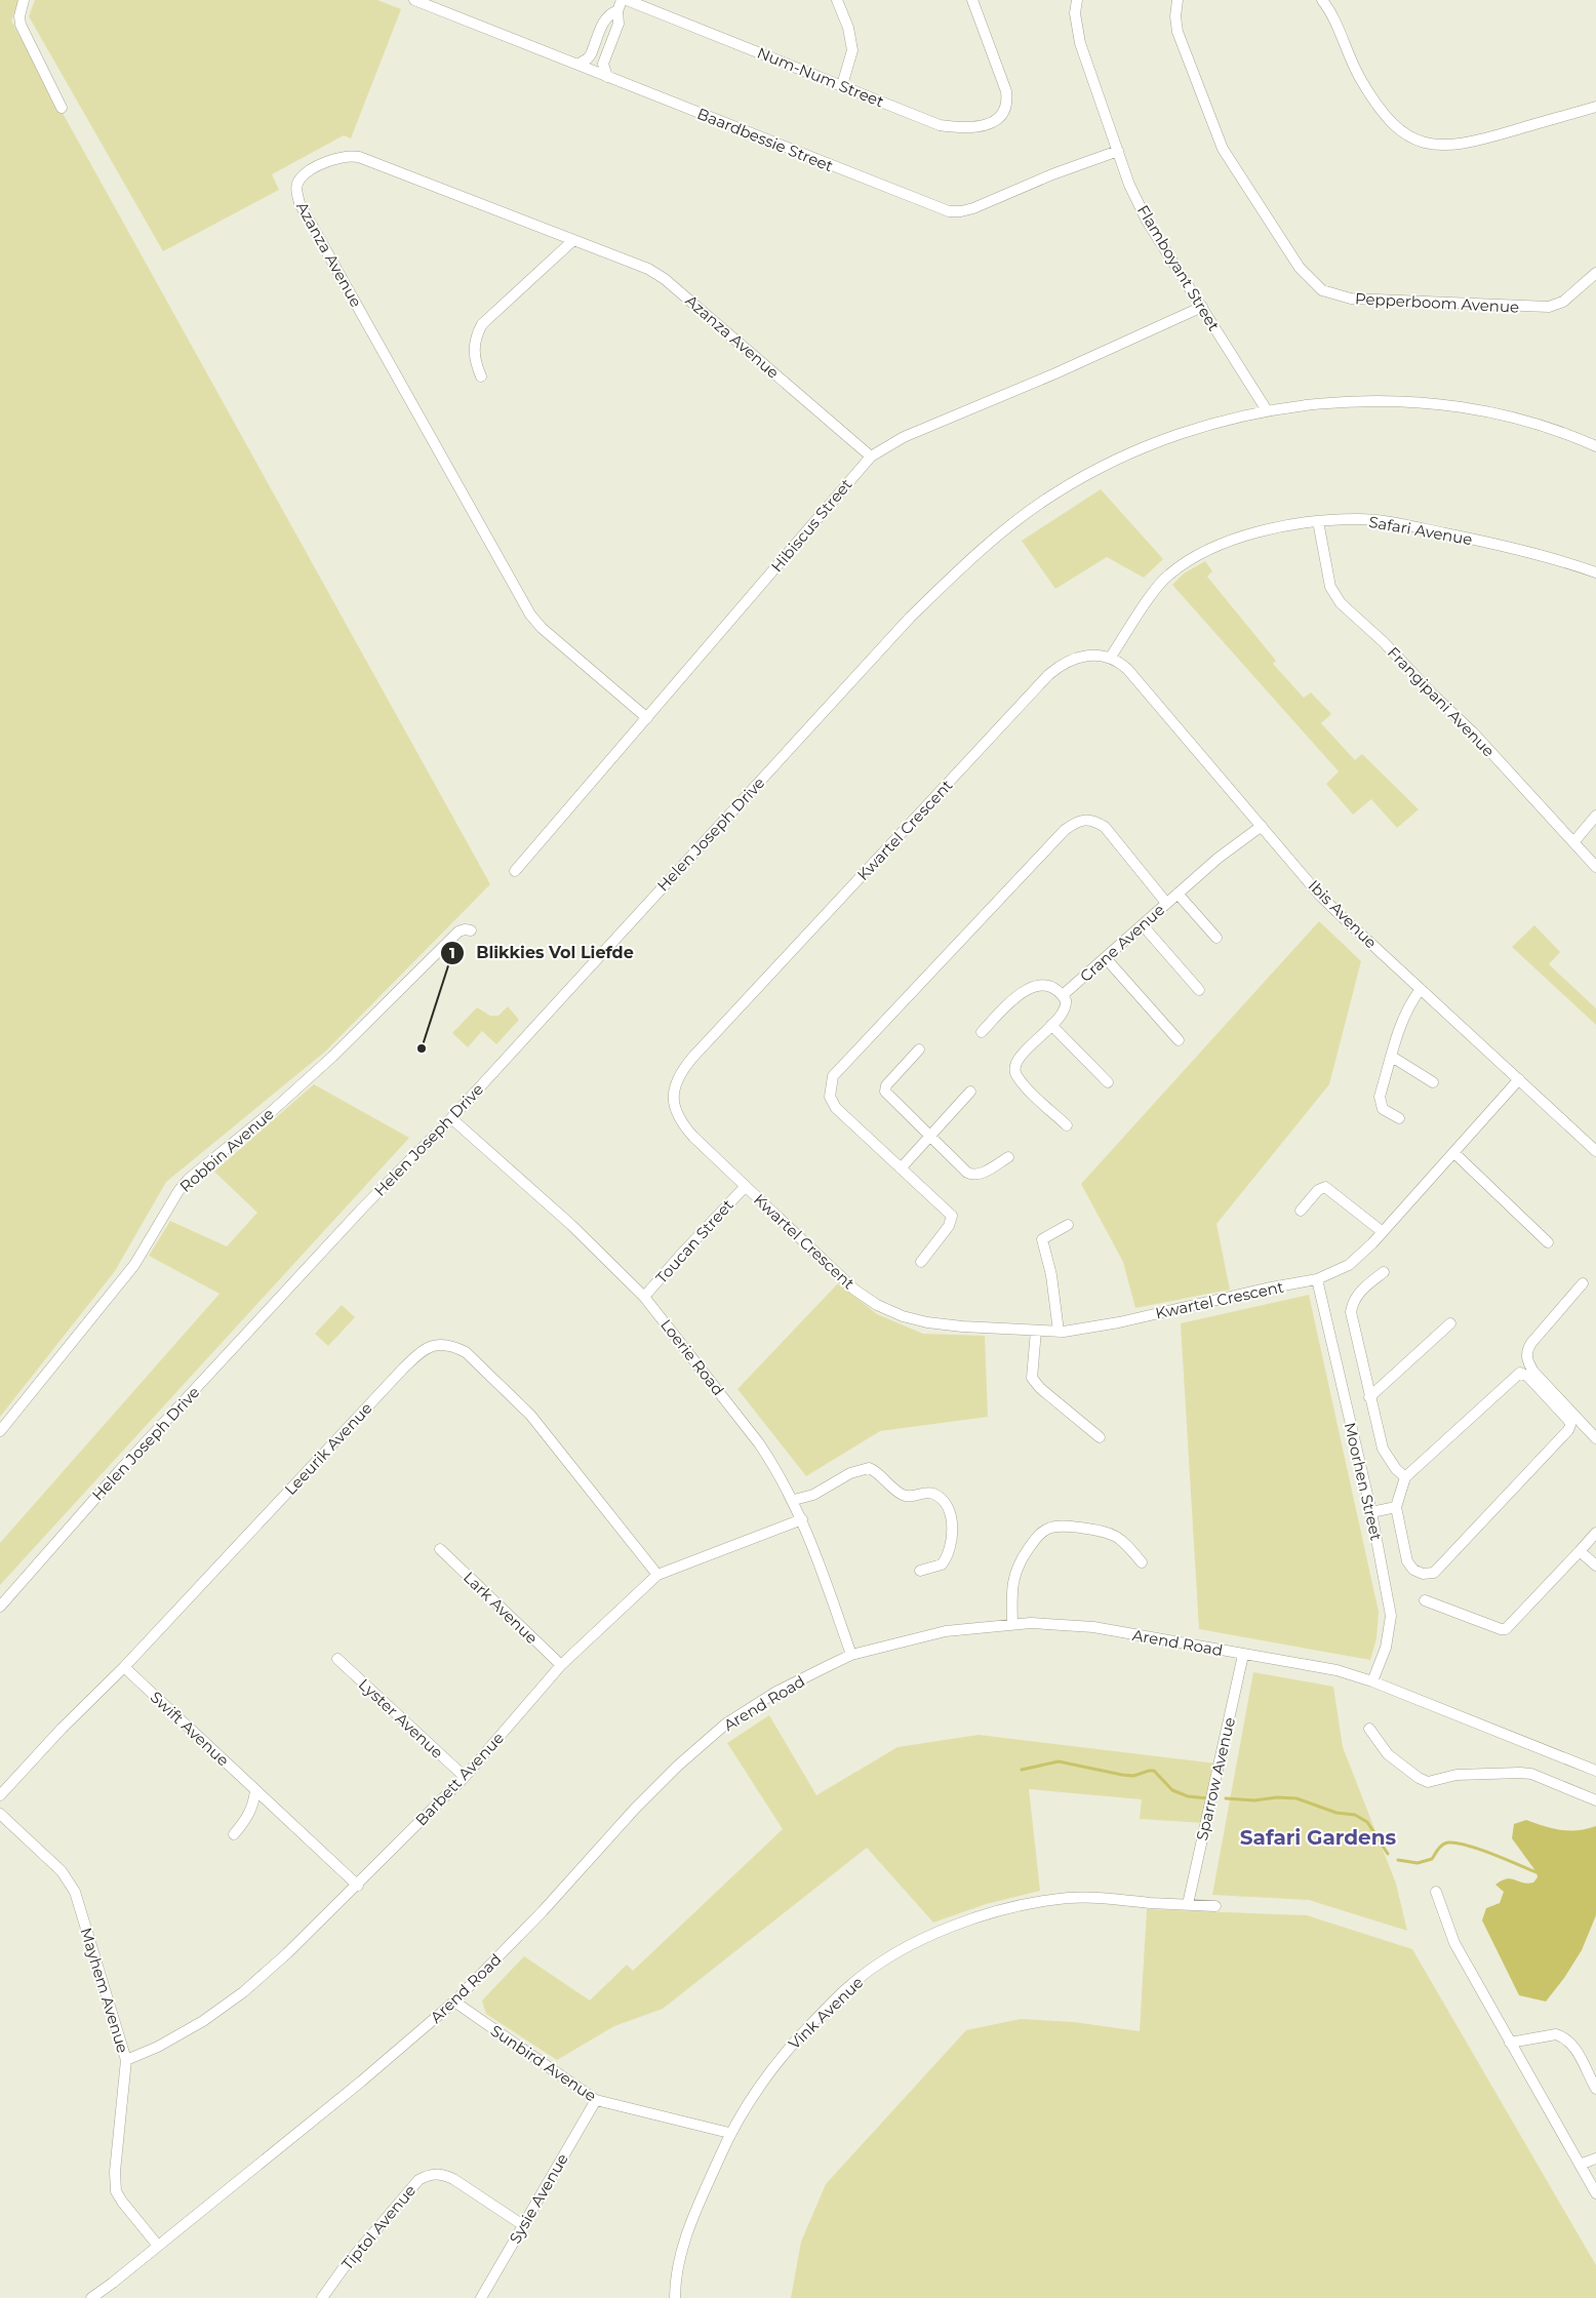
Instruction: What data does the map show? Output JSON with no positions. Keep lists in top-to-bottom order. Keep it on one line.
{"streets":{"street":["Num-Num Street","Baardbessie Street","Azanza Avenue","Flamboyant Street","Pepperboom Avenue","Hibiscus Street","Safari Avenue","Frangipani Avenue","Kwartel Crescent","Helen Joseph Drive","Ibis Avenue","Crane Avenue","Robbin Avenue","Toucan Street","Loerie Road","Leeurik Avenue","Moorhen Street","Lark Avenue","Arend Road","Lyster Avenue","Swift Avenue","Barbett Avenue","Sparrow Avenue","Mayhem Avenue","Vink Avenue","Sunbird Avenue","Sysie Avenue","Tiptol Avenue"]},"crossings":[["Baardbessie Street","Flamboyant Street"],["Azanza Avenue","Hibiscus Street"],["Flamboyant Street","Hibiscus Street"],["Flamboyant Street","Helen Joseph Drive"],["Safari Avenue","Frangipani Avenue"],["Safari Avenue","Kwartel Crescent"],["Safari Avenue","Ibis Avenue"],["Kwartel Crescent","Ibis Avenue"],["Kwartel Crescent","Toucan Street"],["Kwartel Crescent","Moorhen Street"],["Helen Joseph Drive","Loerie Road"],["Ibis Avenue","Crane Avenue"],["Toucan Street","Loerie Road"],["Loerie Road","Arend Road"],["Loerie Road","Barbett Avenue"],["Leeurik Avenue","Swift Avenue"],["Leeurik Avenue","Barbett Avenue"],["Moorhen Street","Arend Road"],["Lark Avenue","Barbett Avenue"],["Arend Road","Sparrow Avenue"],["Arend Road","Mayhem Avenue"],["Arend Road","Sunbird Avenue"],["Lyster Avenue","Barbett Avenue"],["Swift Avenue","Barbett Avenue"],["Barbett Avenue","Mayhem Avenue"],["Sparrow Avenue","Vink Avenue"],["Vink Avenue","Sunbird Avenue"],["Sunbird Avenue","Sysie Avenue"],["Sysie Avenue","Tiptol Avenue"]],"districts":["Safari Gardens"],"places":["Blikkies Vol Liefde"]}
